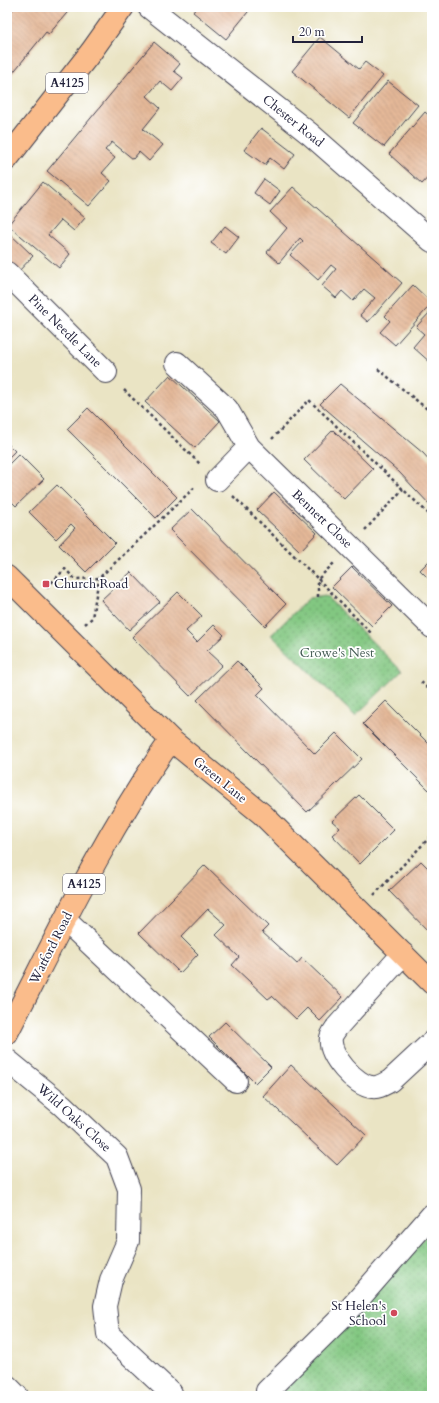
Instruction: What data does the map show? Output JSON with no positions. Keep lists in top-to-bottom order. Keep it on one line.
{"streets":{"main road":["A4125","Green Lane","Watford Road"],"street":["Chester Road","Pine Needle Lane","Bennett Close","Wild Oaks Close"]},"crossings":[["Green Lane","Watford Road"]],"parks":["Crowe's Nest"],"places":{"transit":["Church Road"],"other":["St Helen's School"]},"scale_bar":"20 m"}
